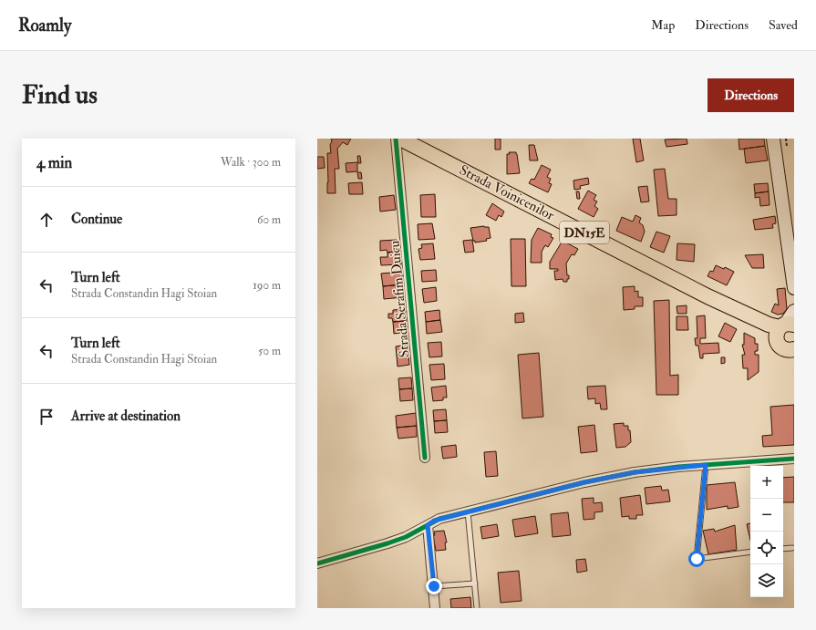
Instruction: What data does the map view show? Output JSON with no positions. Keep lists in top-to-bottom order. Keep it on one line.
{"streets":{"main road":["Strada Voinicenilor","DN15E"],"street":["Strada Serafim Duicu"]},"crossings":[["Strada Voinicenilor","DN15E"]],"page":{"header":"Roamly","nav":["Map","Directions","Saved"],"buttons":"Directions","title":"Find us","heading":["4 min","Walk · 300 m"],"list":[["Continue","60 m"],["Turn left","Strada Constandin Hagi Stoian","190 m"],["Turn left","Strada Constandin Hagi Stoian","50 m"],"Arrive at destination"],"map_buttons":["+","−"]}}
